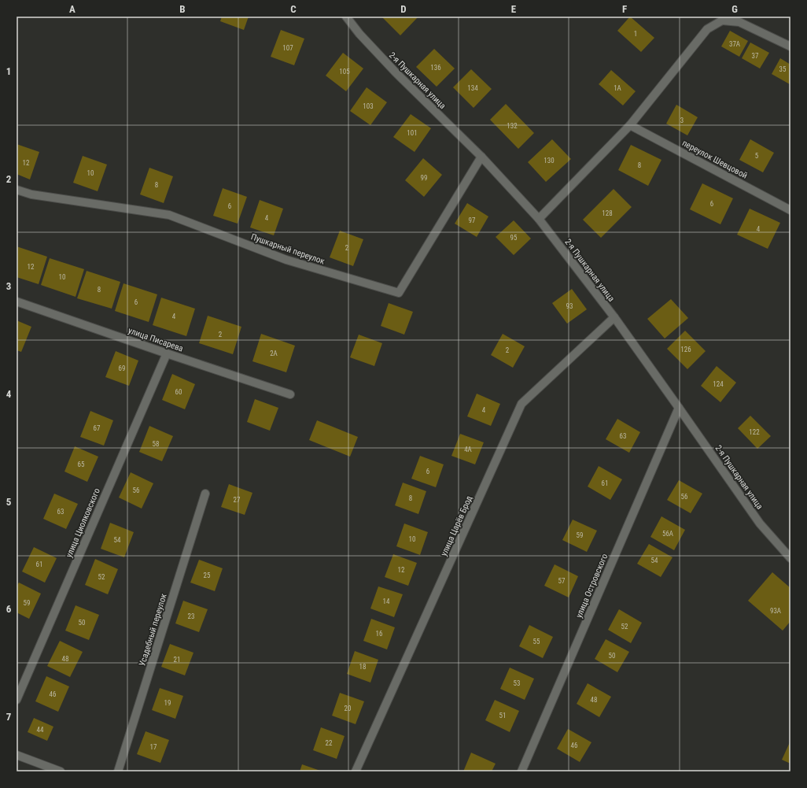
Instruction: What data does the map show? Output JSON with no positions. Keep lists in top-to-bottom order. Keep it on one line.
{"streets":{"street":["2-я Пушкарная улица","переулок Шевцовой","Пушкарный переулок","улица Писарева","улица Циолковского","улица Царёв Брод","улица Островского","Усадебный переулок"]},"crossings":[["2-я Пушкарная улица","Пушкарный переулок"],["2-я Пушкарная улица","улица Царёв Брод"],["2-я Пушкарная улица","улица Островского"],["улица Писарева","улица Циолковского"]],"house_numbers":["1","37А","107","37","136","35","105","134","1А","103","3","132","101","5","130","12","8","10","99","8","6","6","128","4","97","4","95","2","12","10","8","6","93","4","2","126","2","2А","69","124","60","4","67","122","63","58","4А","65","6","61","56","56","8","27","63","56А","59","10","54","54","61","12","25","52","57","14","59","93А","23","50","52","16","55","50","48","21","18","53","46","48","19","20","51","44","22","46","17"],"grid":{"columns":["A","B","C","D","E","F","G"],"rows":["1","2","3","4","5","6","7"]}}
